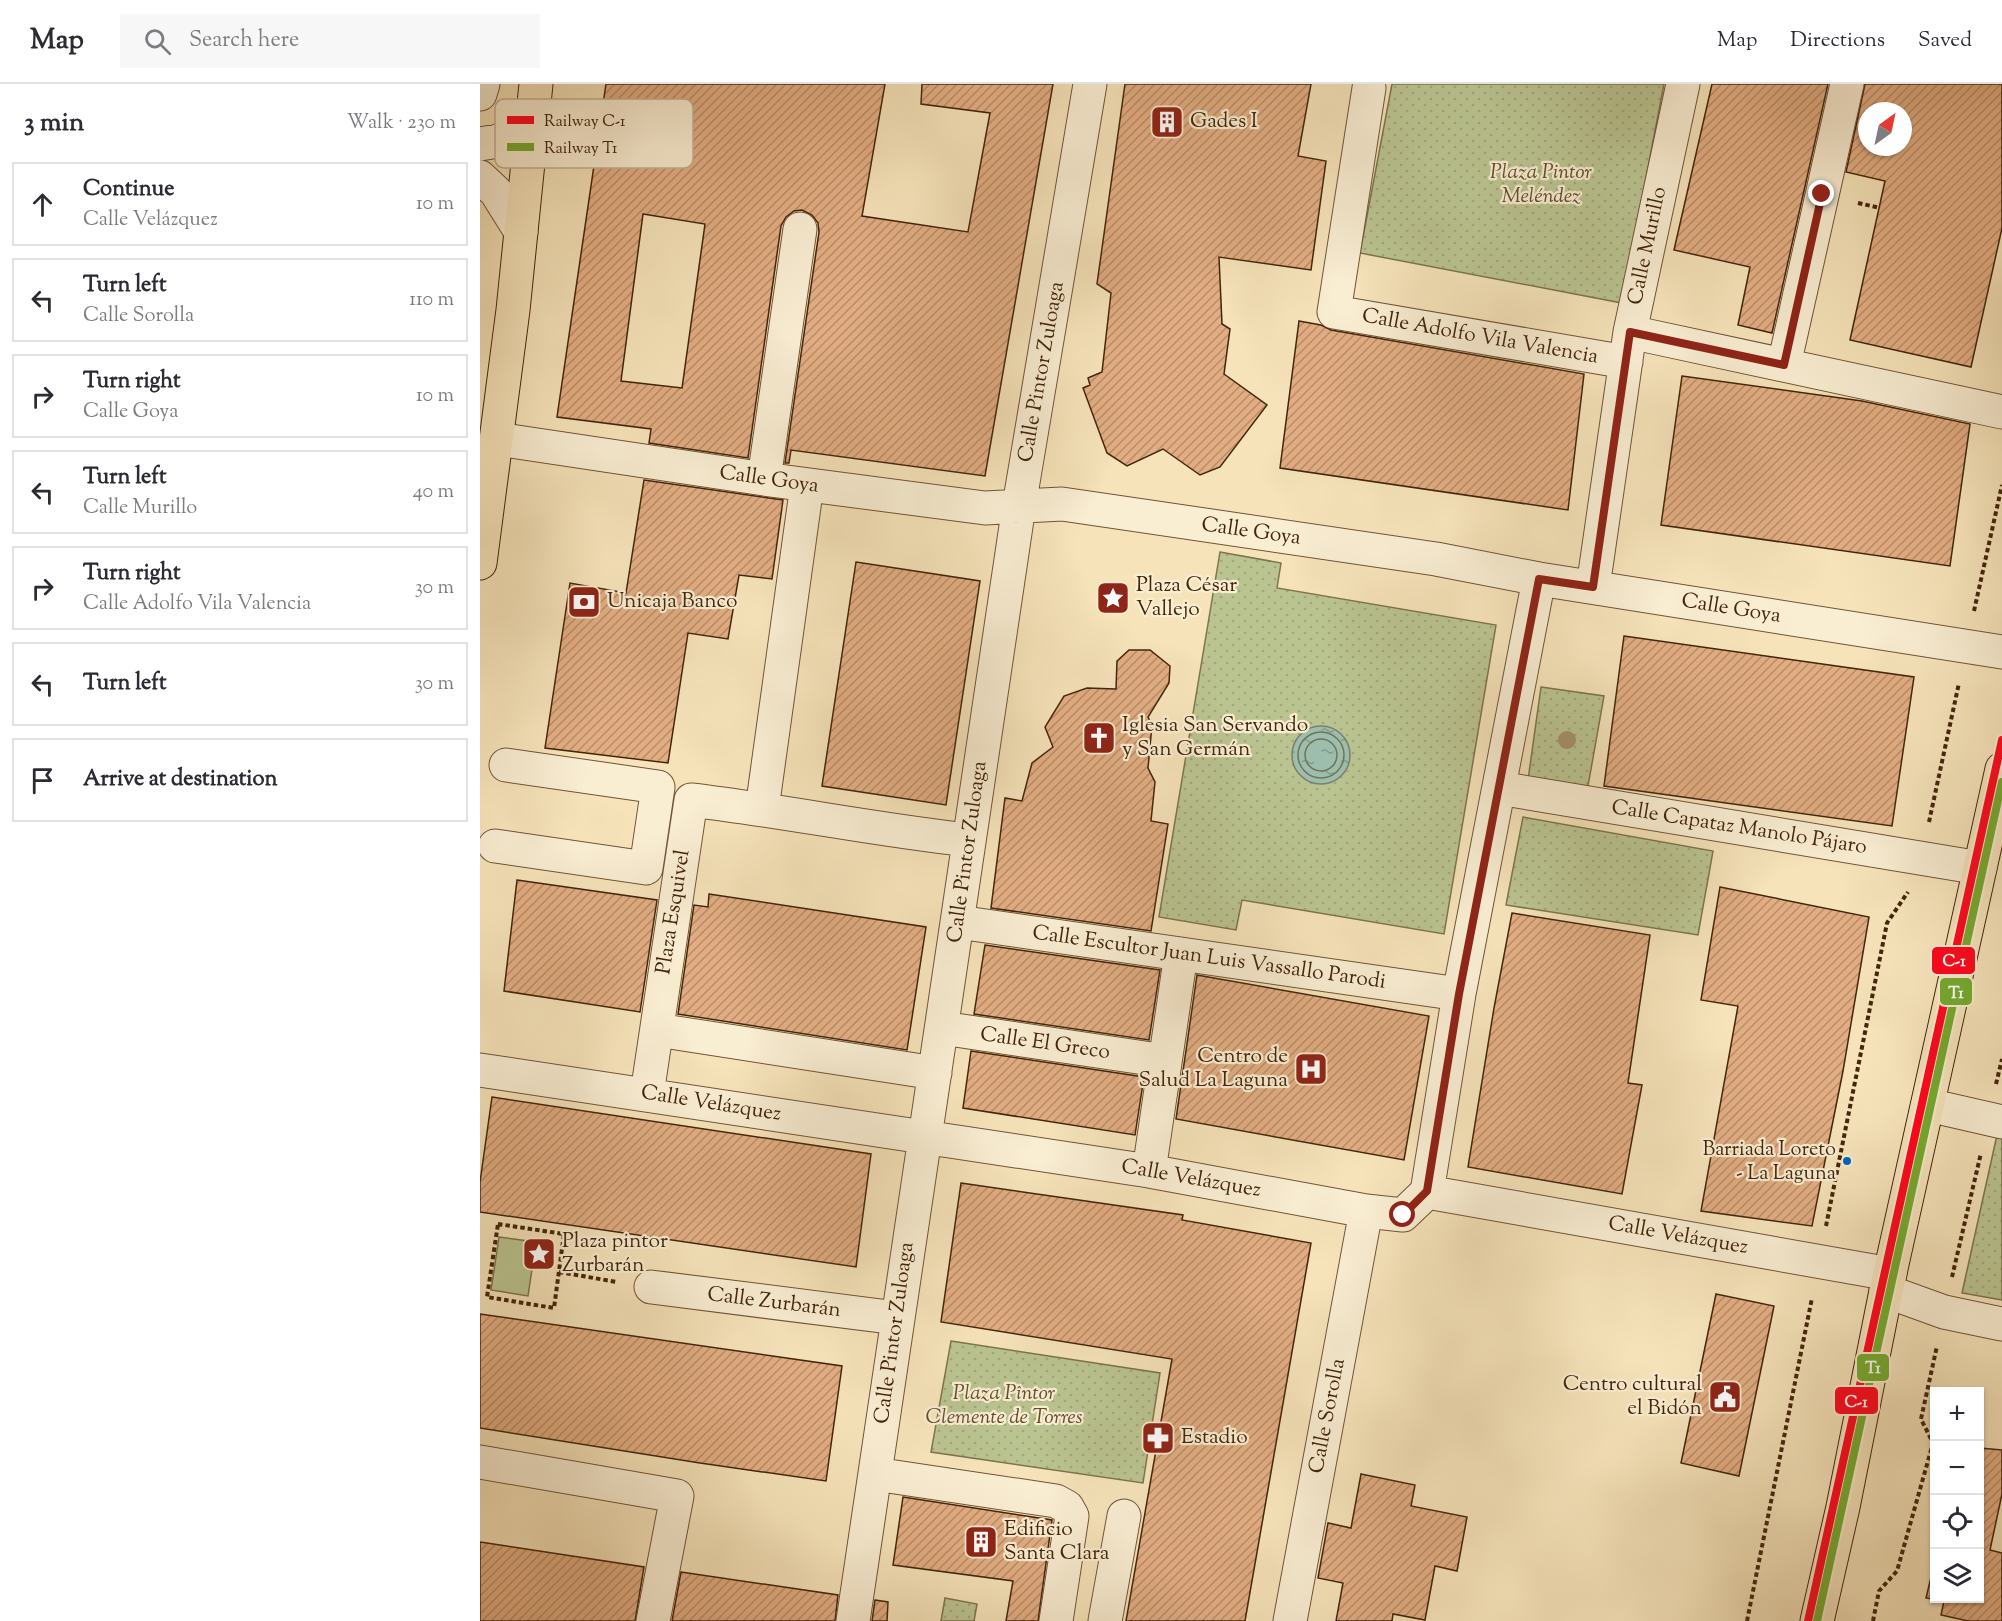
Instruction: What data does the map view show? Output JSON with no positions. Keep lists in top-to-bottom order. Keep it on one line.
{"streets":{"street":["Calle Murillo","Calle Adolfo Vila Valencia","Calle Pintor Zuloaga","Calle Goya","Calle Capataz Manolo Pájaro","Plaza Esquivel","Calle Escultor Juan Luis Vassallo Parodi","Calle El Greco","Calle Velázquez","Calle Zurbarán","Calle Sorolla"]},"crossings":[["Calle Murillo","Calle Adolfo Vila Valencia"],["Calle Murillo","Calle Goya"],["Calle Pintor Zuloaga","Calle Goya"],["Calle Pintor Zuloaga","Plaza Esquivel"],["Calle Pintor Zuloaga","Calle Escultor Juan Luis Vassallo Parodi"],["Calle Pintor Zuloaga","Calle El Greco"],["Calle Pintor Zuloaga","Calle Velázquez"],["Calle Pintor Zuloaga","Calle Zurbarán"],["Plaza Esquivel","Calle Velázquez"],["Calle Velázquez","Calle Sorolla"]],"parks":["Plaza Pintor Meléndez","Plaza Pîntor Clemente de Torres"],"places":{"building":["Gades I","Edificio Santa Clara"],"place":["Plaza César Vallejo","Plaza pintor Zurbarán"],"bank":["Unicaja Banco"],"church":["Iglesia San Servando y San Germán"],"hospital":["Centro de Salud La Laguna"],"other":["Barriada Loreto - La Laguna"],"public building":["Centro cultural el Bidón"],"pharmacy":["Estadio"]},"lines":["rail line C-1","rail line T1"],"legend":["Railway C-1","Railway T1"],"north":"top right","page":{"header":"Map","search":"Search here","nav":["Map","Directions","Saved"],"heading":["3 min","Walk · 230 m"],"list":[["Continue","Calle Velázquez","10 m"],["Turn left","Calle Sorolla","110 m"],["Turn right","Calle Goya","10 m"],["Turn left","Calle Murillo","40 m"],["Turn right","Calle Adolfo Vila Valencia","30 m"],["Turn left","30 m"],"Arrive at destination"],"map_buttons":["+","−"]}}
